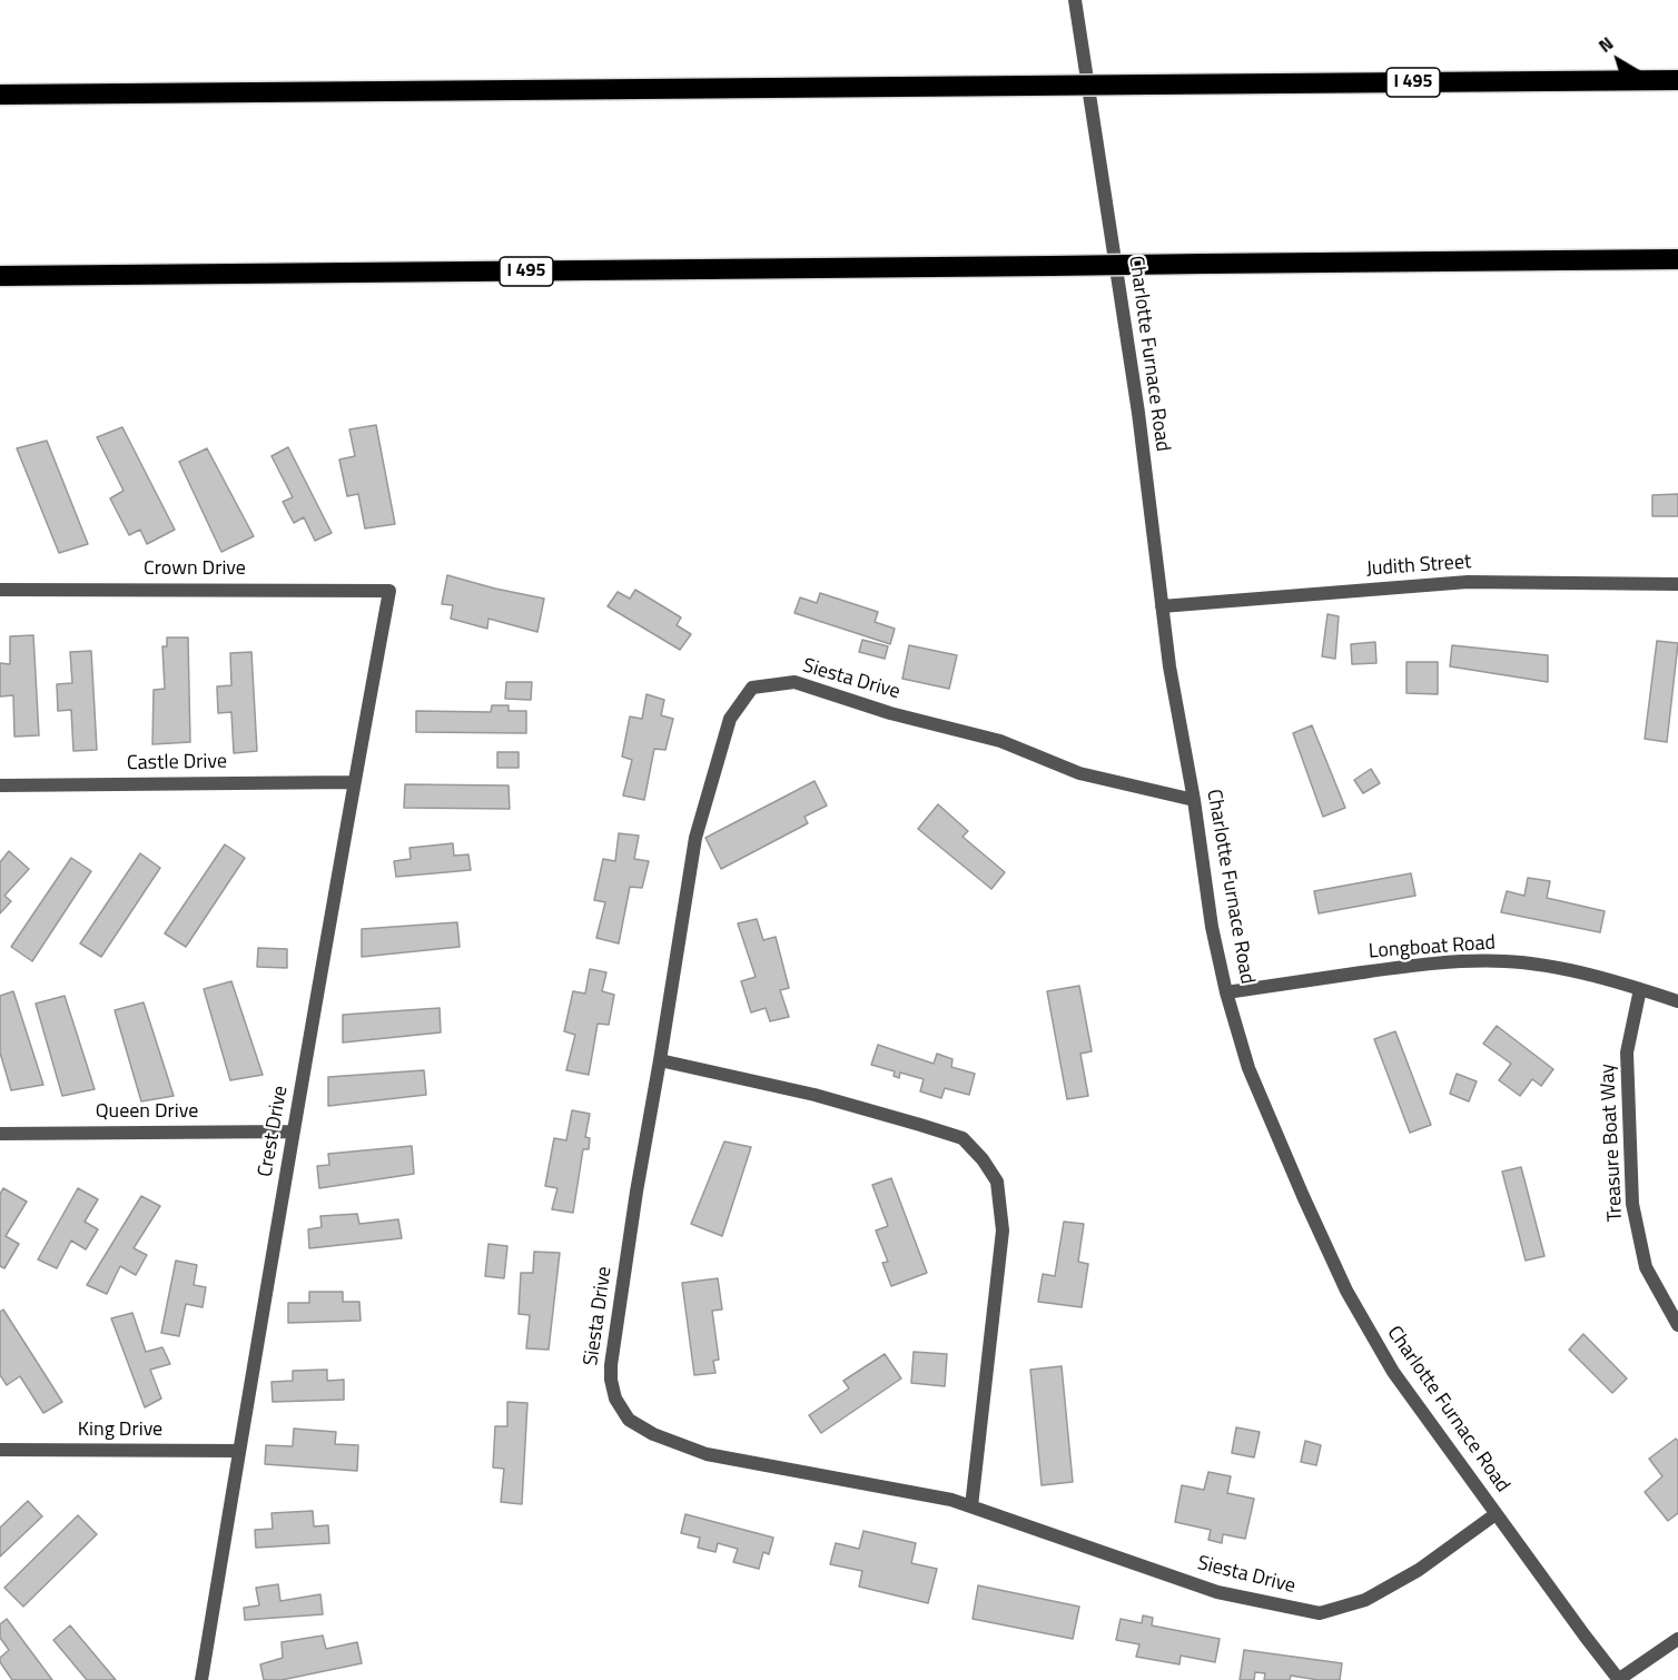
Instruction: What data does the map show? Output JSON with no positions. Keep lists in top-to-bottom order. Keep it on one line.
{"streets":{"highway":["I 495"],"street":["Charlotte Furnace Road","Judith Street","Crown Drive","Siesta Drive","Castle Drive","Longboat Road","Queen Drive","Crest Drive","Treasure Boat Way","King Drive"]},"crossings":[["Charlotte Furnace Road","Judith Street"],["Charlotte Furnace Road","Siesta Drive"],["Charlotte Furnace Road","Longboat Road"],["Crown Drive","Crest Drive"],["Castle Drive","Crest Drive"],["Longboat Road","Treasure Boat Way"],["Queen Drive","Crest Drive"],["Crest Drive","King Drive"]],"north":"top left"}
